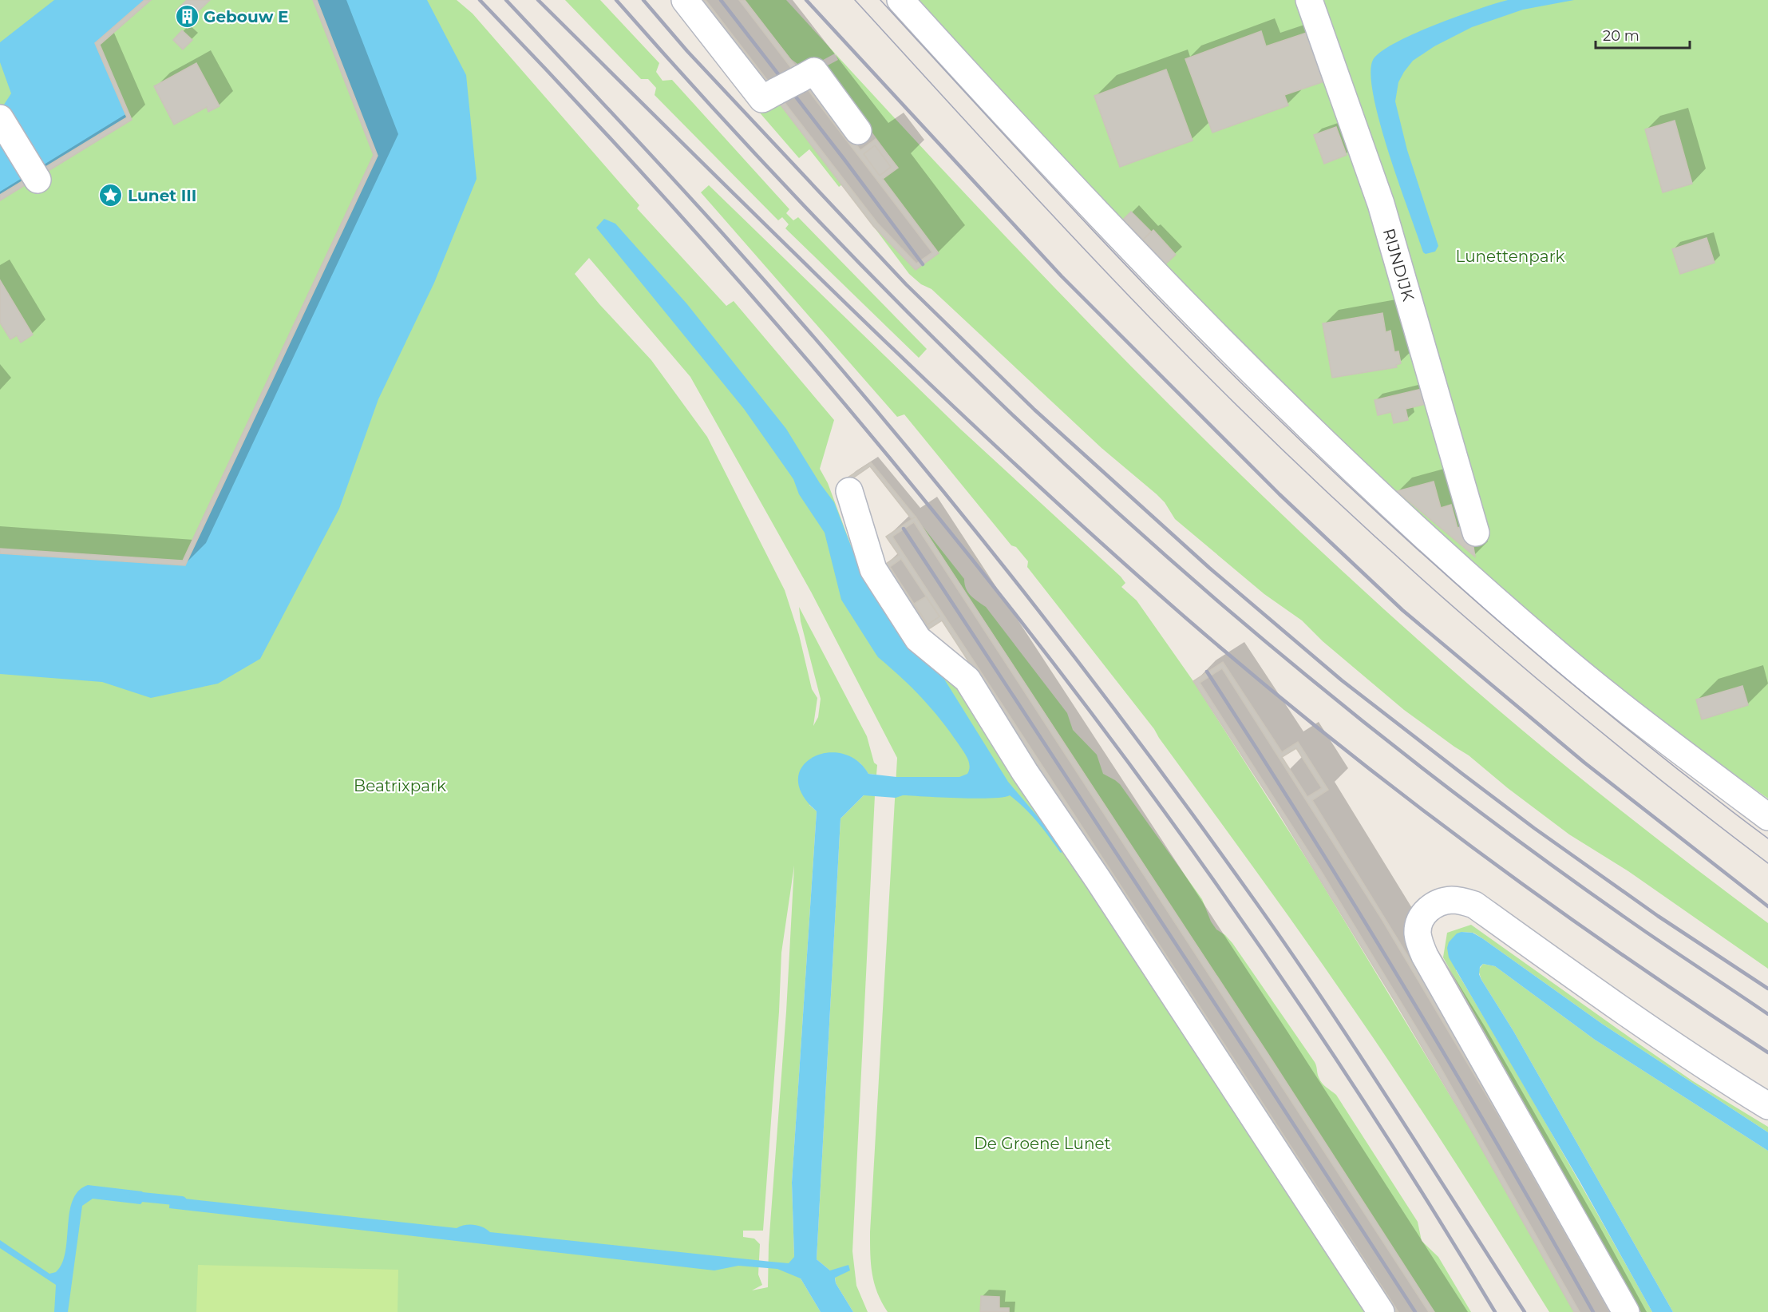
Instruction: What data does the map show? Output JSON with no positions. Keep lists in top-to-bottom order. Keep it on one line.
{"streets":{"street":["RIJNDIJK"]},"parks":["Lunettenpark","Beatrixpark","De Groene Lunet"],"places":{"building":["Gebouw E"],"place":["Lunet III"]},"scale_bar":"20 m"}
